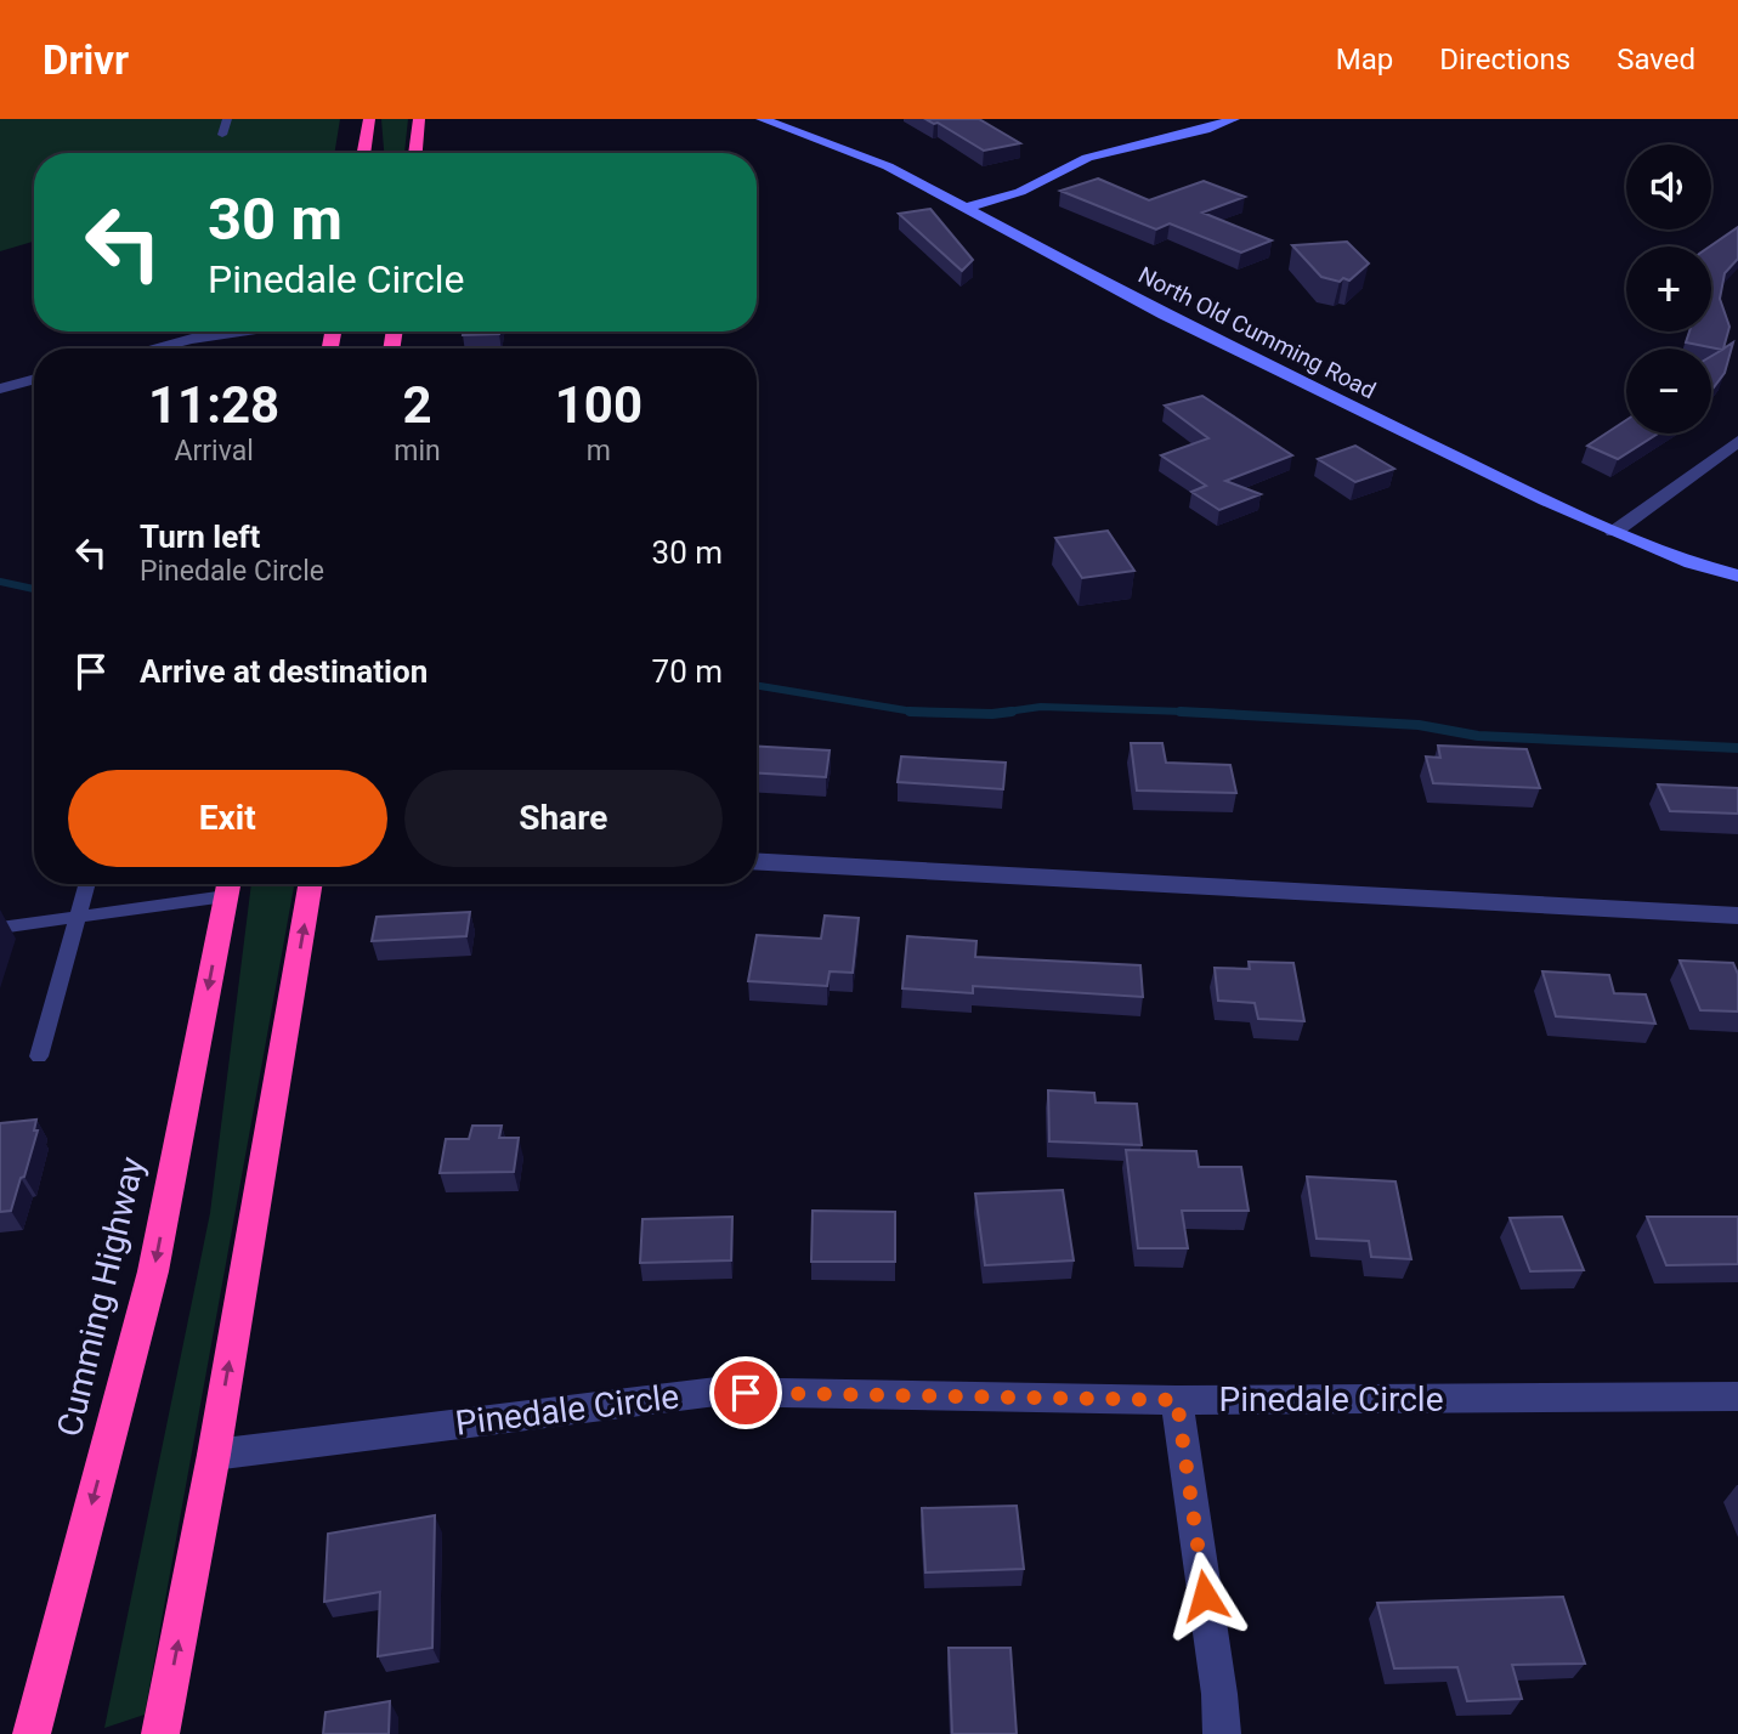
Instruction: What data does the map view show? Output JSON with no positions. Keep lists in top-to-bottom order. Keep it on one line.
{"streets":{"highway":["Cumming Highway"],"street":["North Old Cumming Road","Pinedale Circle"]},"page":{"header":"Drivr","nav":["Map","Directions","Saved"],"map_buttons":["+","−"],"turn":["30 m","Pinedale Circle"],"eta":["11:28","Arrival","2","min","100","m"],"list":[{"name":"Turn left","note":"Pinedale Circle","value":"30 m"},{"name":"Arrive at destination","value":"70 m"}],"buttons":["Exit","Share"]}}
